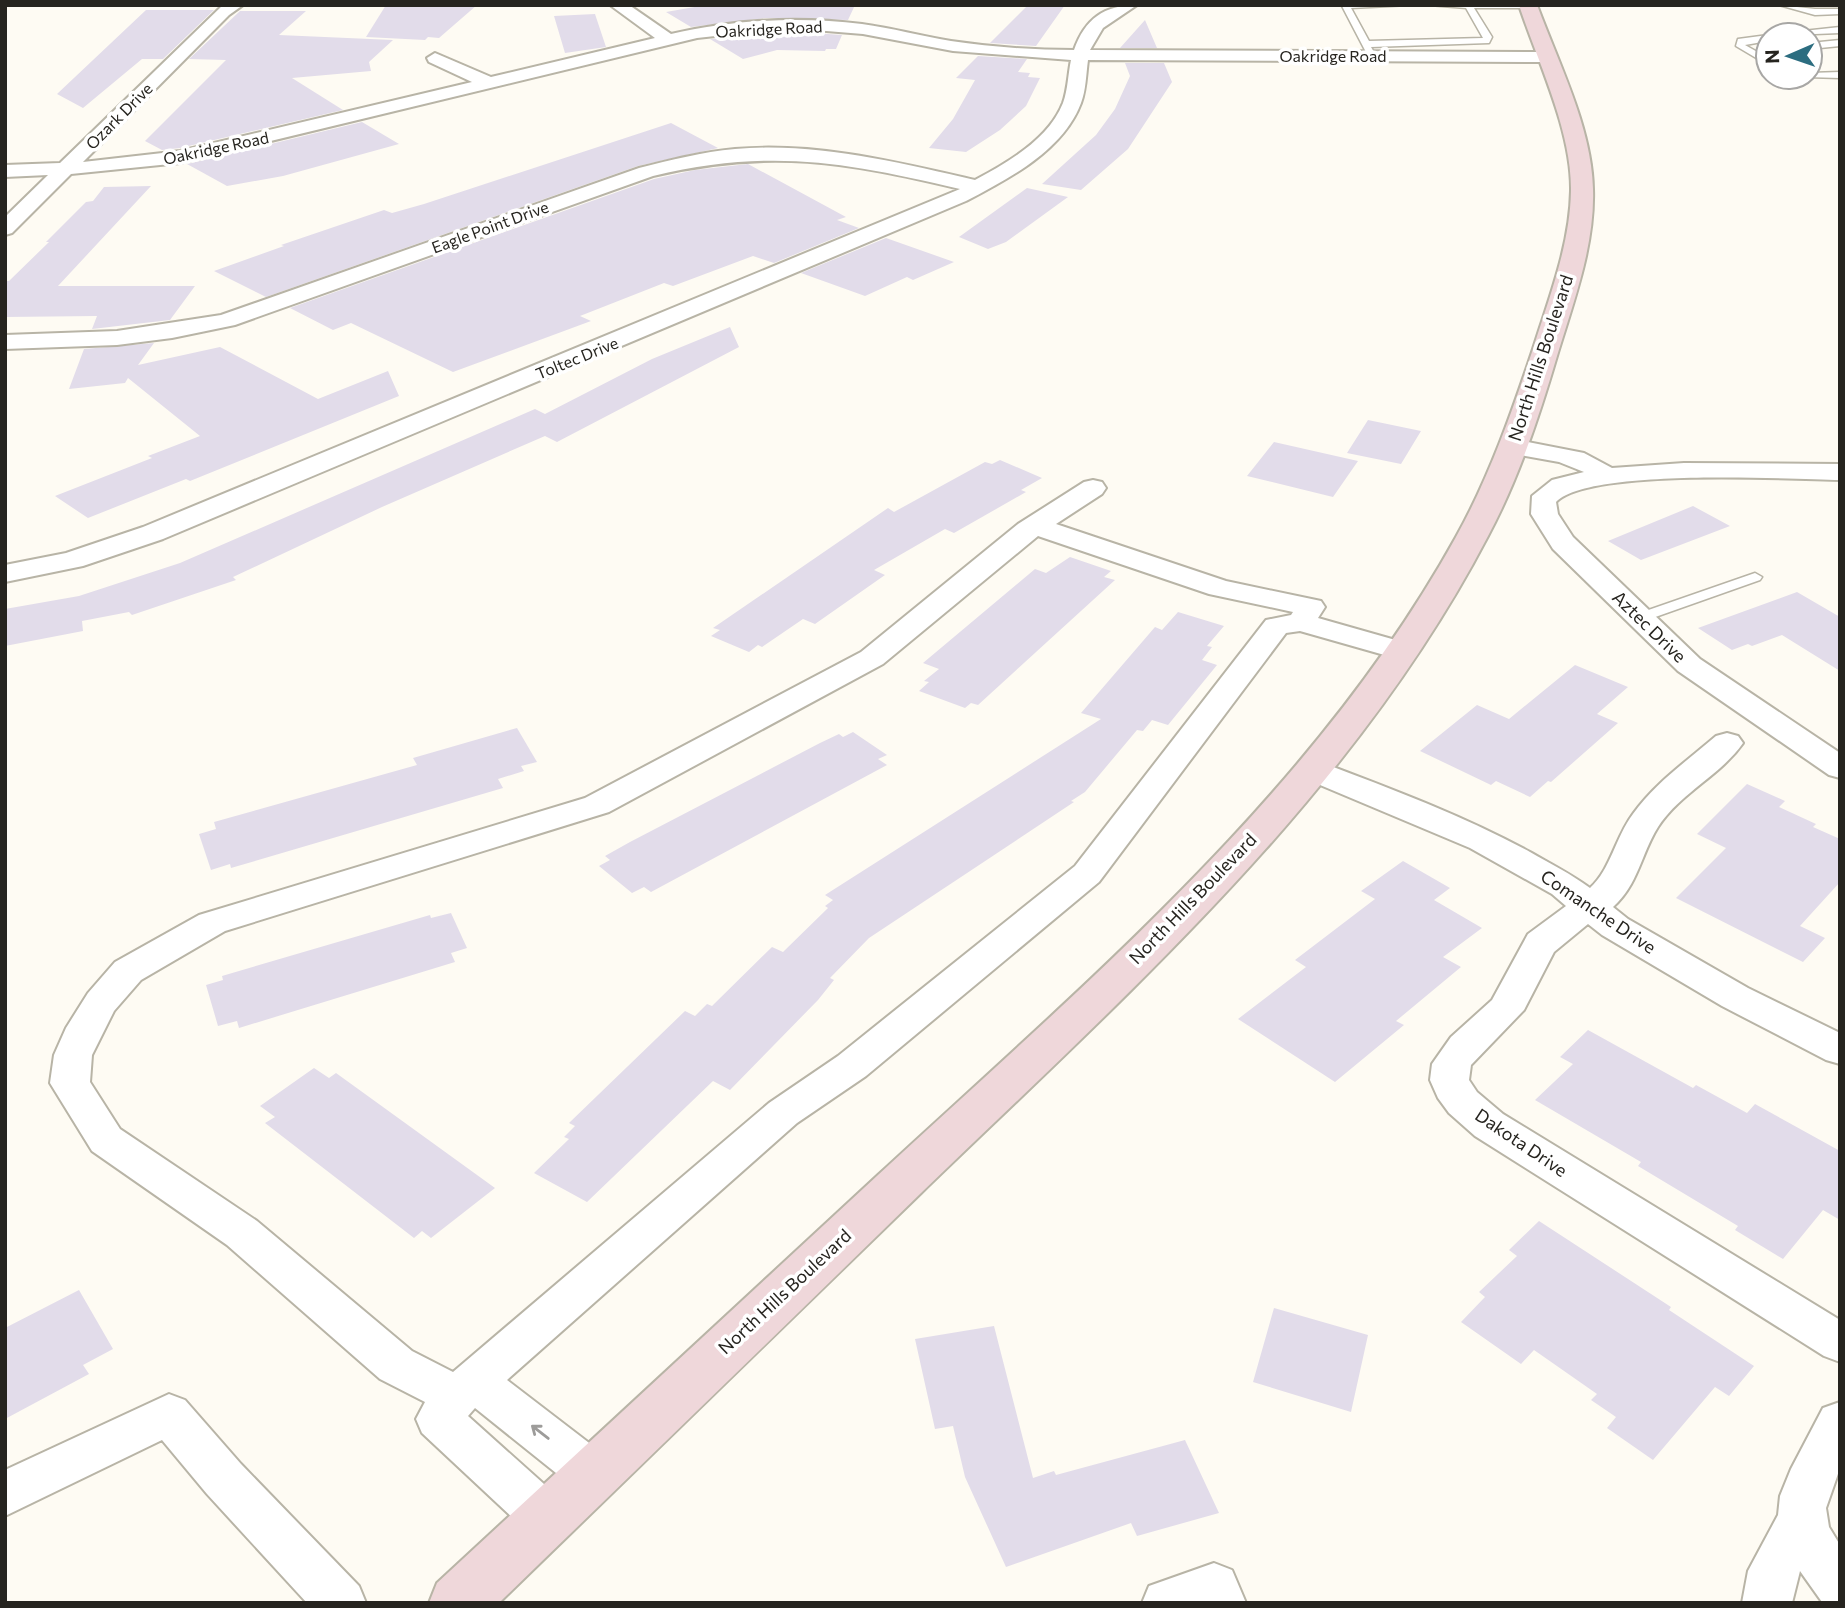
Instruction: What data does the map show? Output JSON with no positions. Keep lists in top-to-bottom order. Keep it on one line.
{"streets":{"street":["Oakridge Road","Ozark Drive","Eagle Point Drive","Toltec Drive","North Hills Boulevard","Aztec Drive","Comanche Drive","Dakota Drive"]},"crossings":[["Oakridge Road","Ozark Drive"],["Oakridge Road","Toltec Drive"],["Oakridge Road","North Hills Boulevard"],["Eagle Point Drive","Toltec Drive"],["North Hills Boulevard","Comanche Drive"],["Comanche Drive","Dakota Drive"]],"north":"left"}
